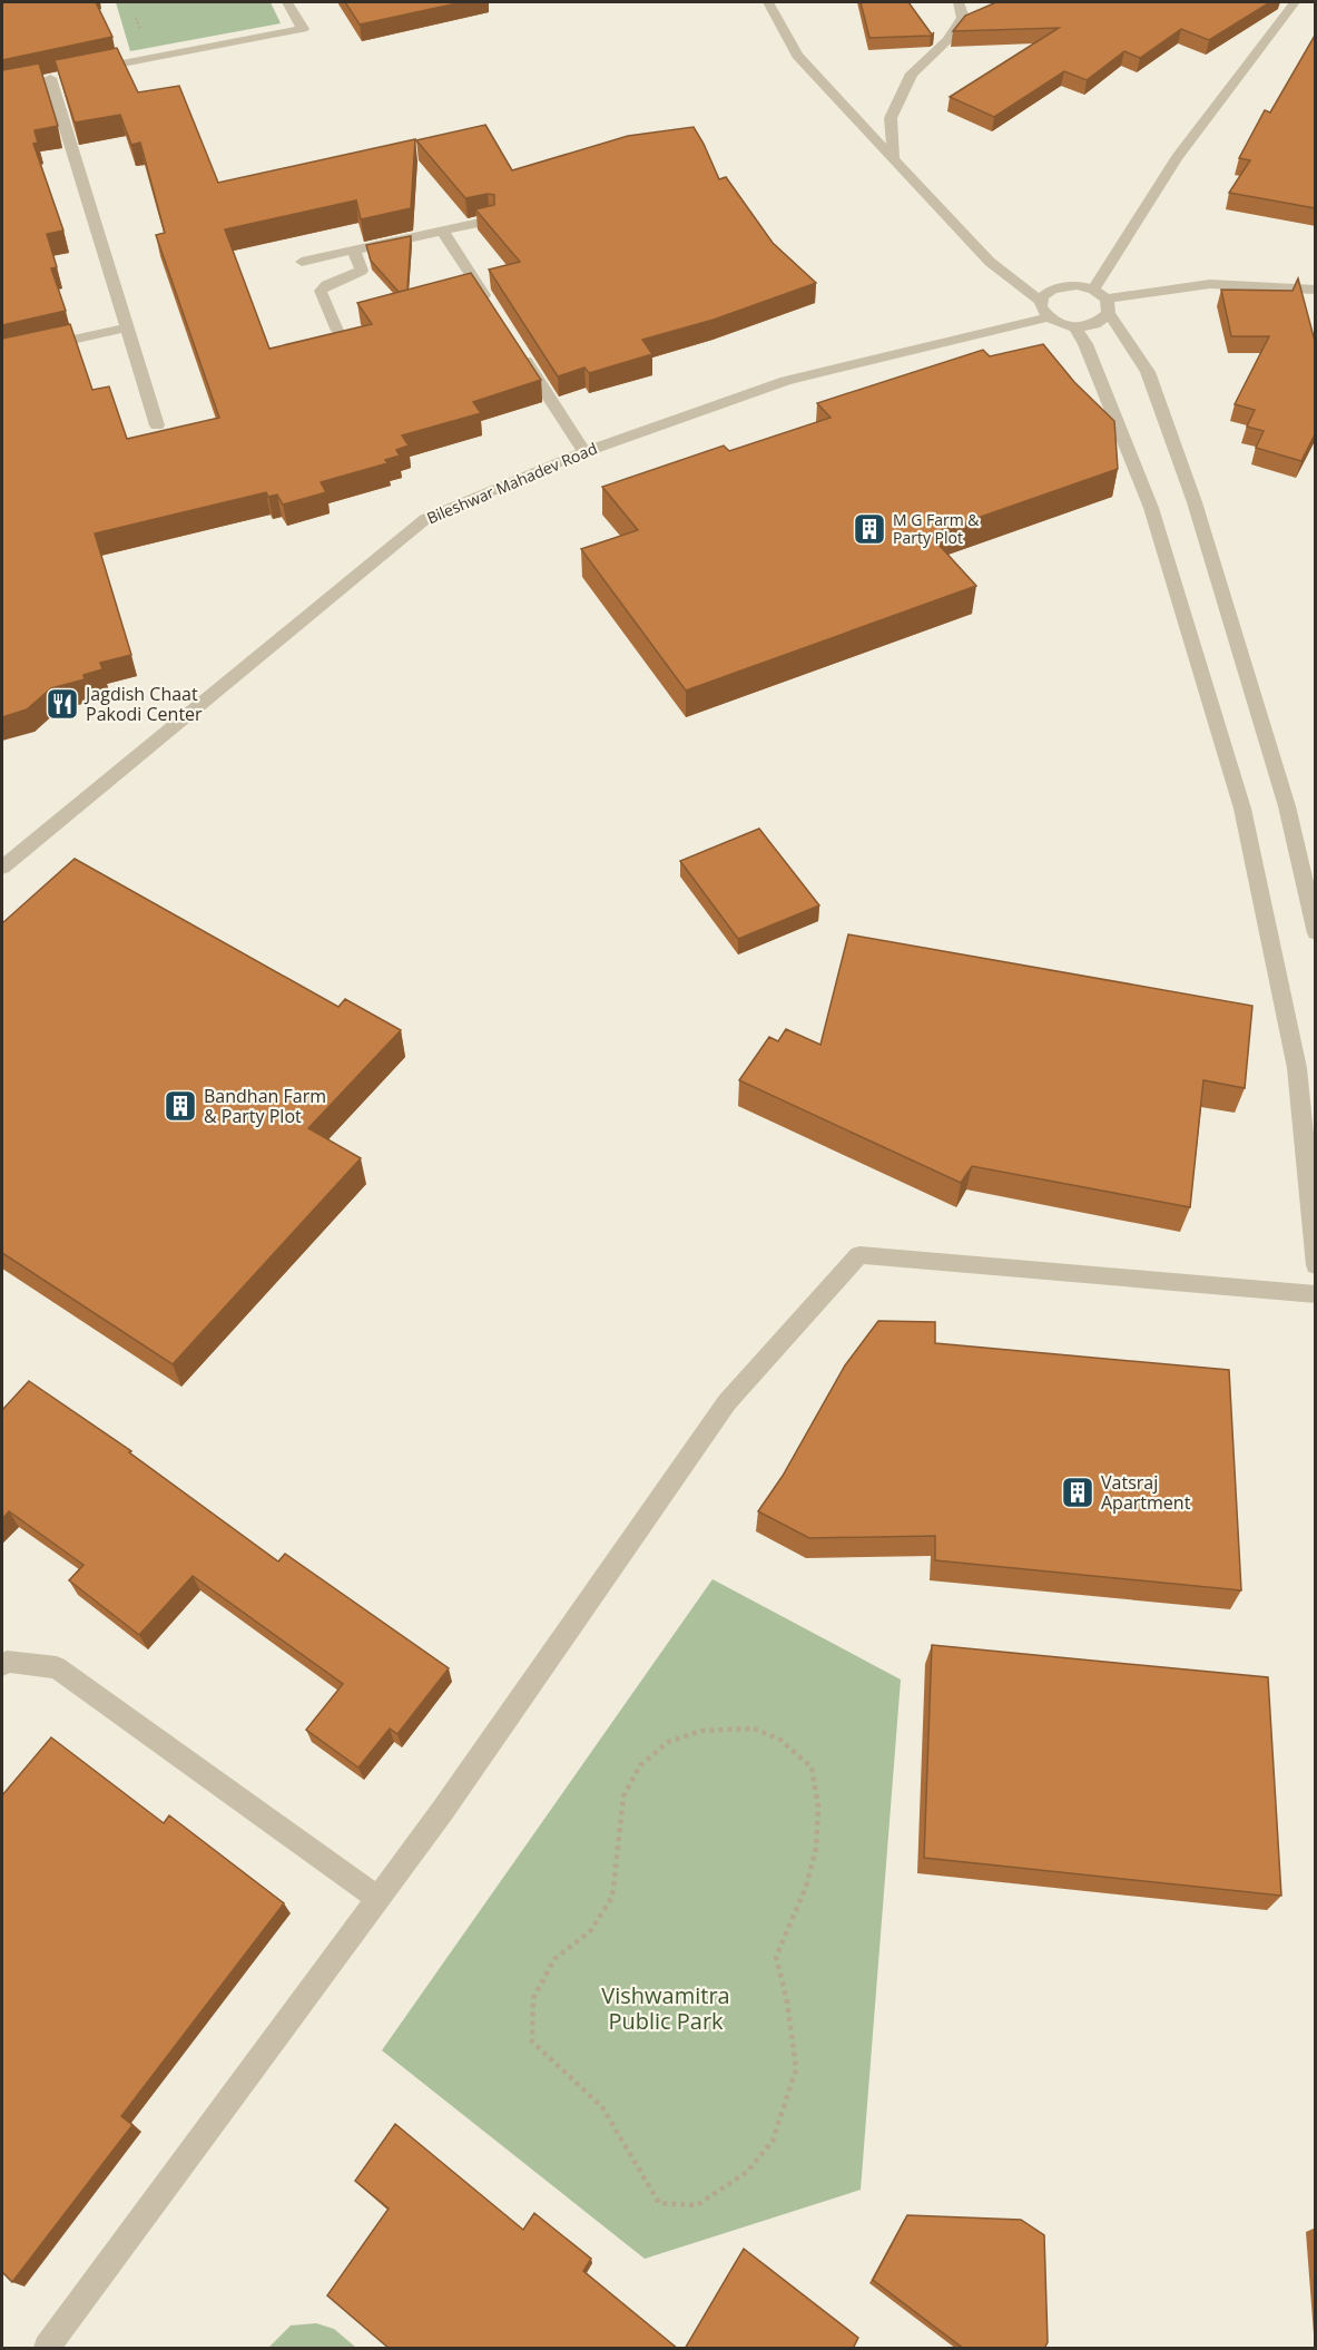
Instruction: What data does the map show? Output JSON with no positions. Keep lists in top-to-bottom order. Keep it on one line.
{"streets":{"street":["Bileshwar Mahadev Road"]},"parks":["Vishwamitra Public Park"],"places":{"building":["M G Farm & Party Plot","Bandhan Farm & Party Plot","Vatsraj Apartment"],"restaurant":["Jagdish Chaat Pakodi Center"]}}
